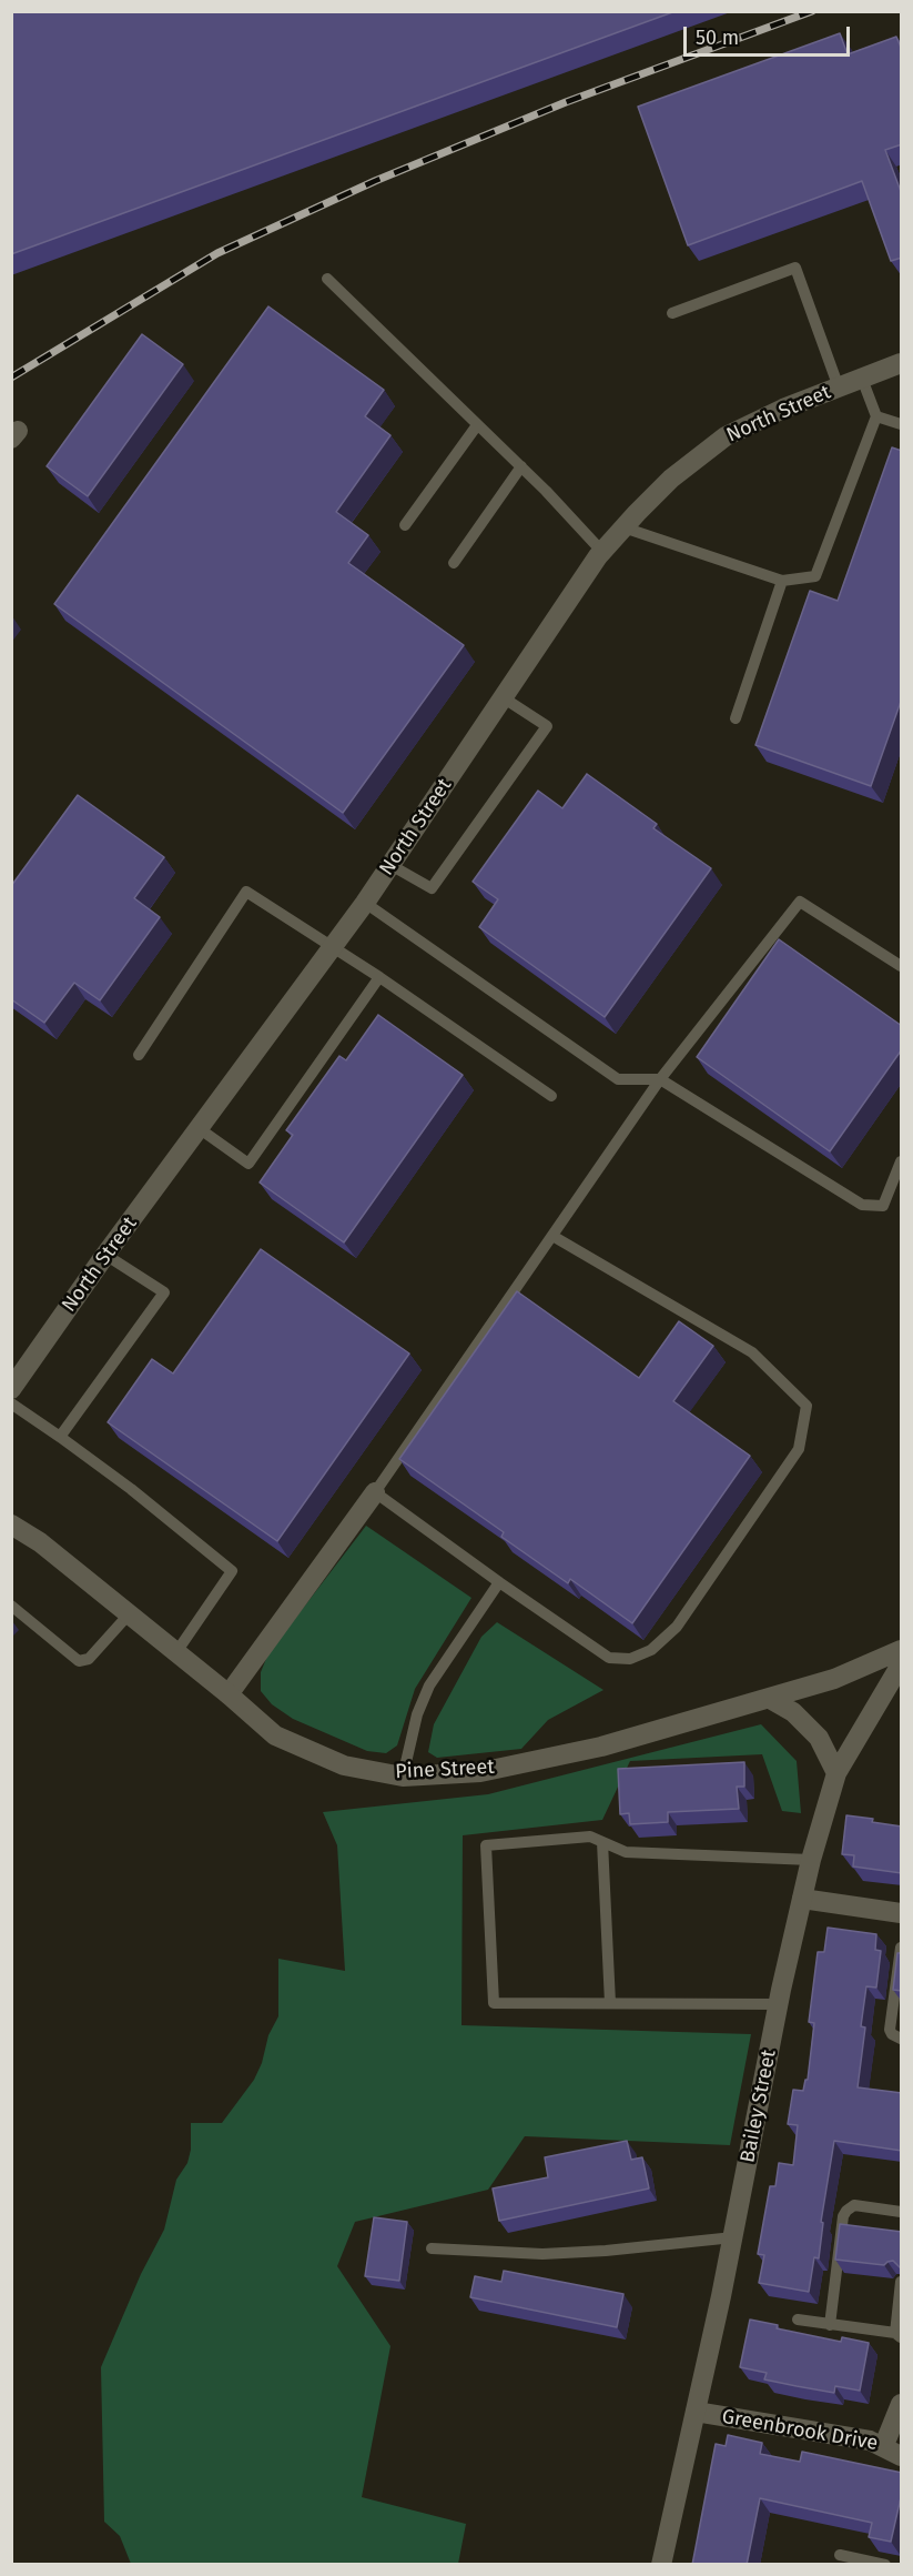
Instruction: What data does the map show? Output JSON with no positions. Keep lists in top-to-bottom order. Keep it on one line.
{"streets":{"street":["North Street","Pine Street","Bailey Street","Greenbrook Drive"]},"crossings":[["Bailey Street","Greenbrook Drive"]],"scale_bar":"50 m"}
